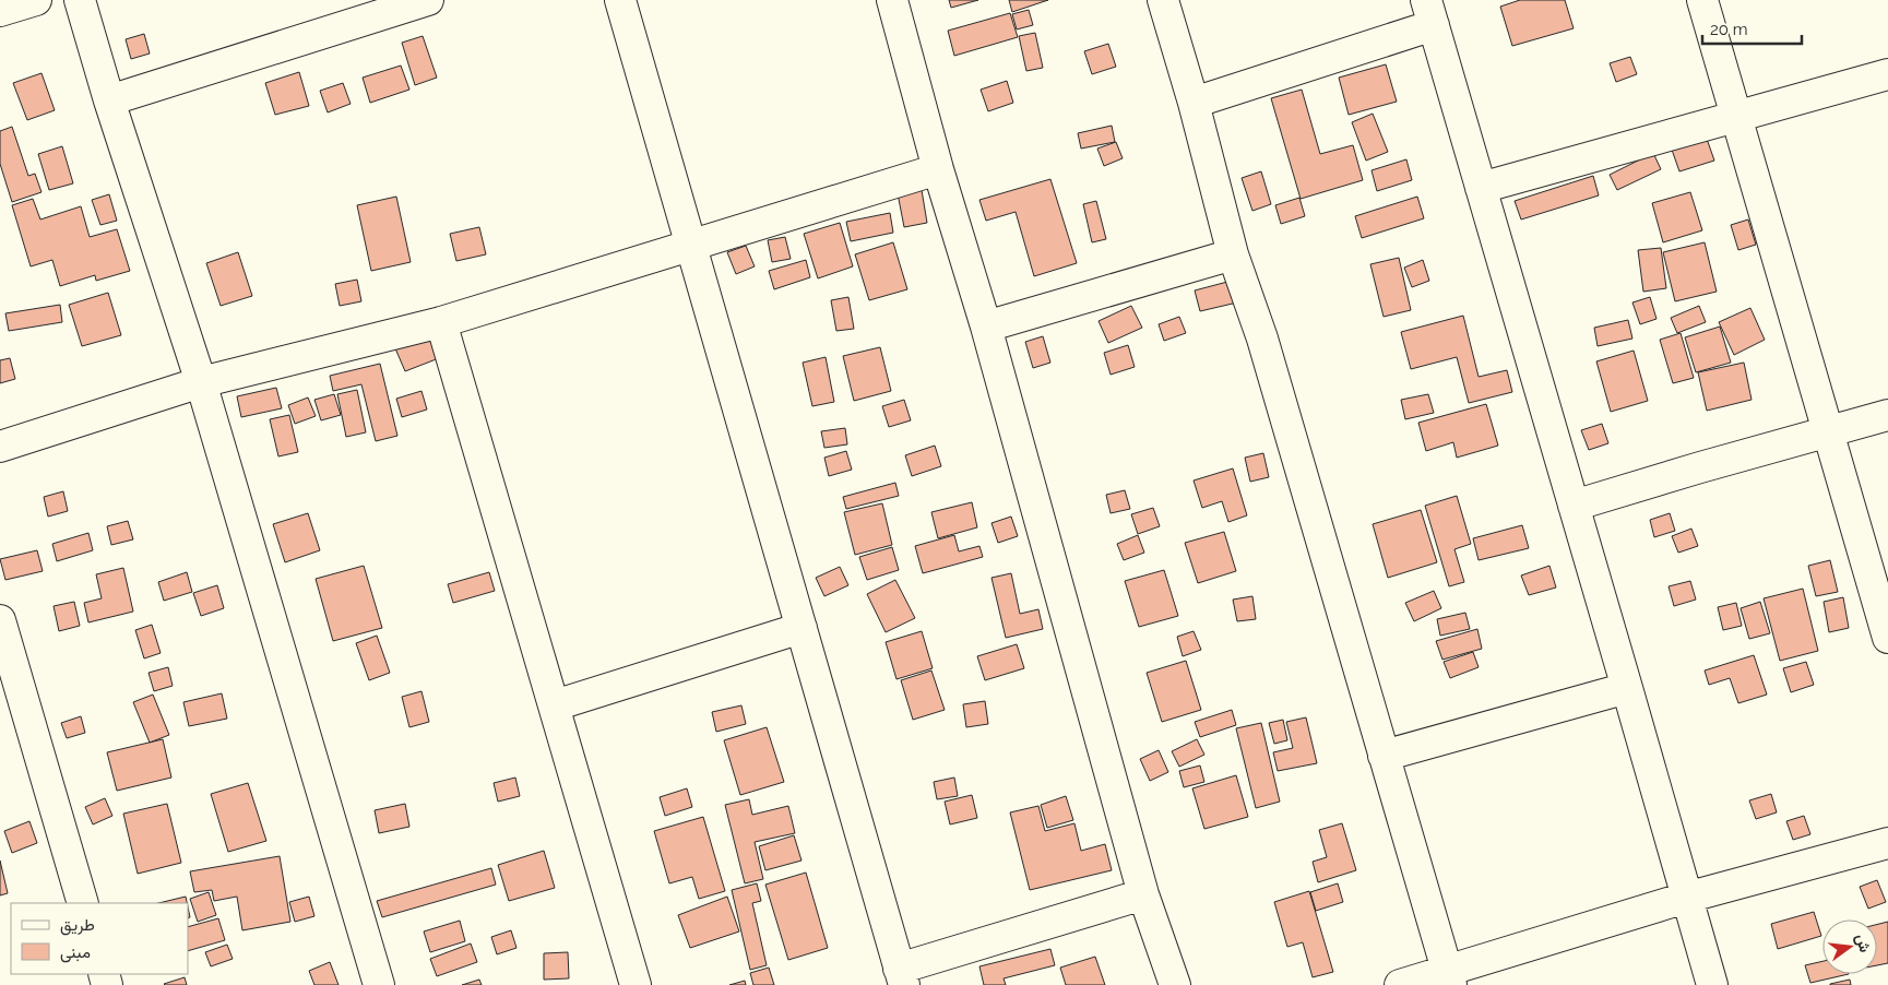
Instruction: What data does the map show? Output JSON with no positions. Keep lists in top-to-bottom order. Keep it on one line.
{"legend":["طريق","مبنى"],"scale_bar":"20 m","north":"right"}
